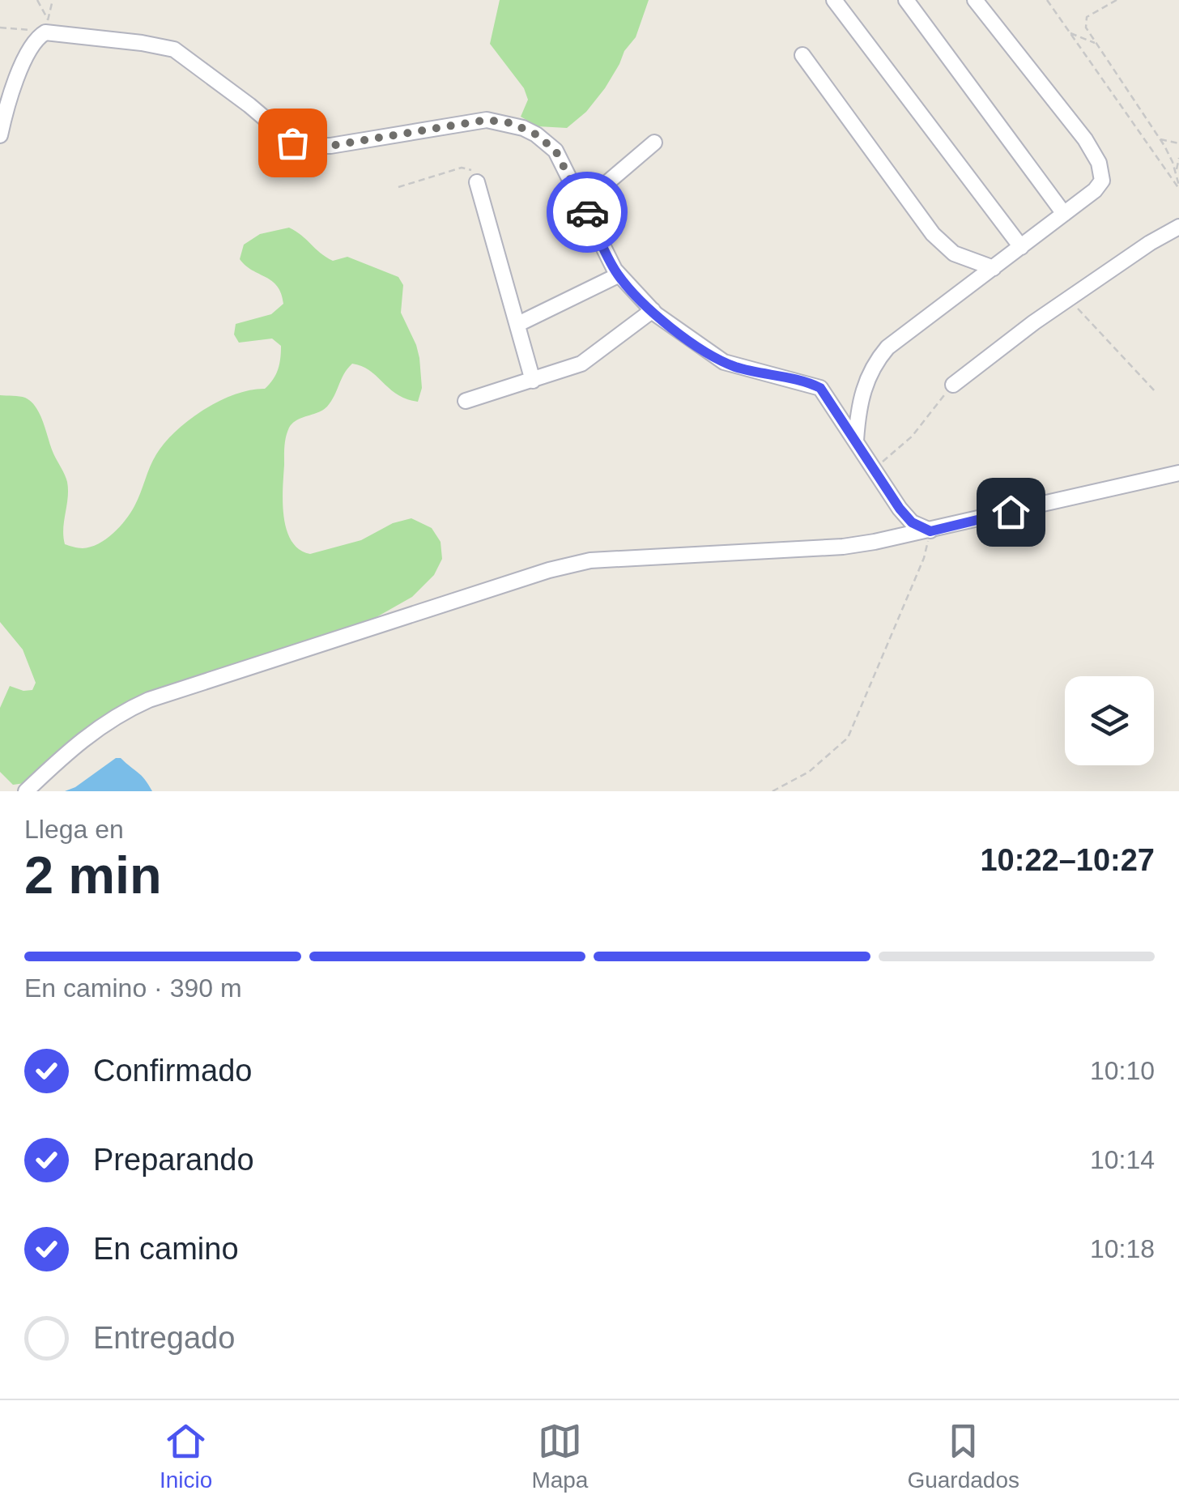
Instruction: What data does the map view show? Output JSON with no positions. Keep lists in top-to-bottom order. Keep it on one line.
{"page":{"heading":["2 min","Llega en","10:22–10:27"],"bar":"En camino · 390 m","list":[["Confirmado","10:10"],["Preparando","10:14"],["En camino","10:18"],"Entregado"],"tabs":["Inicio","Mapa","Guardados"]}}
